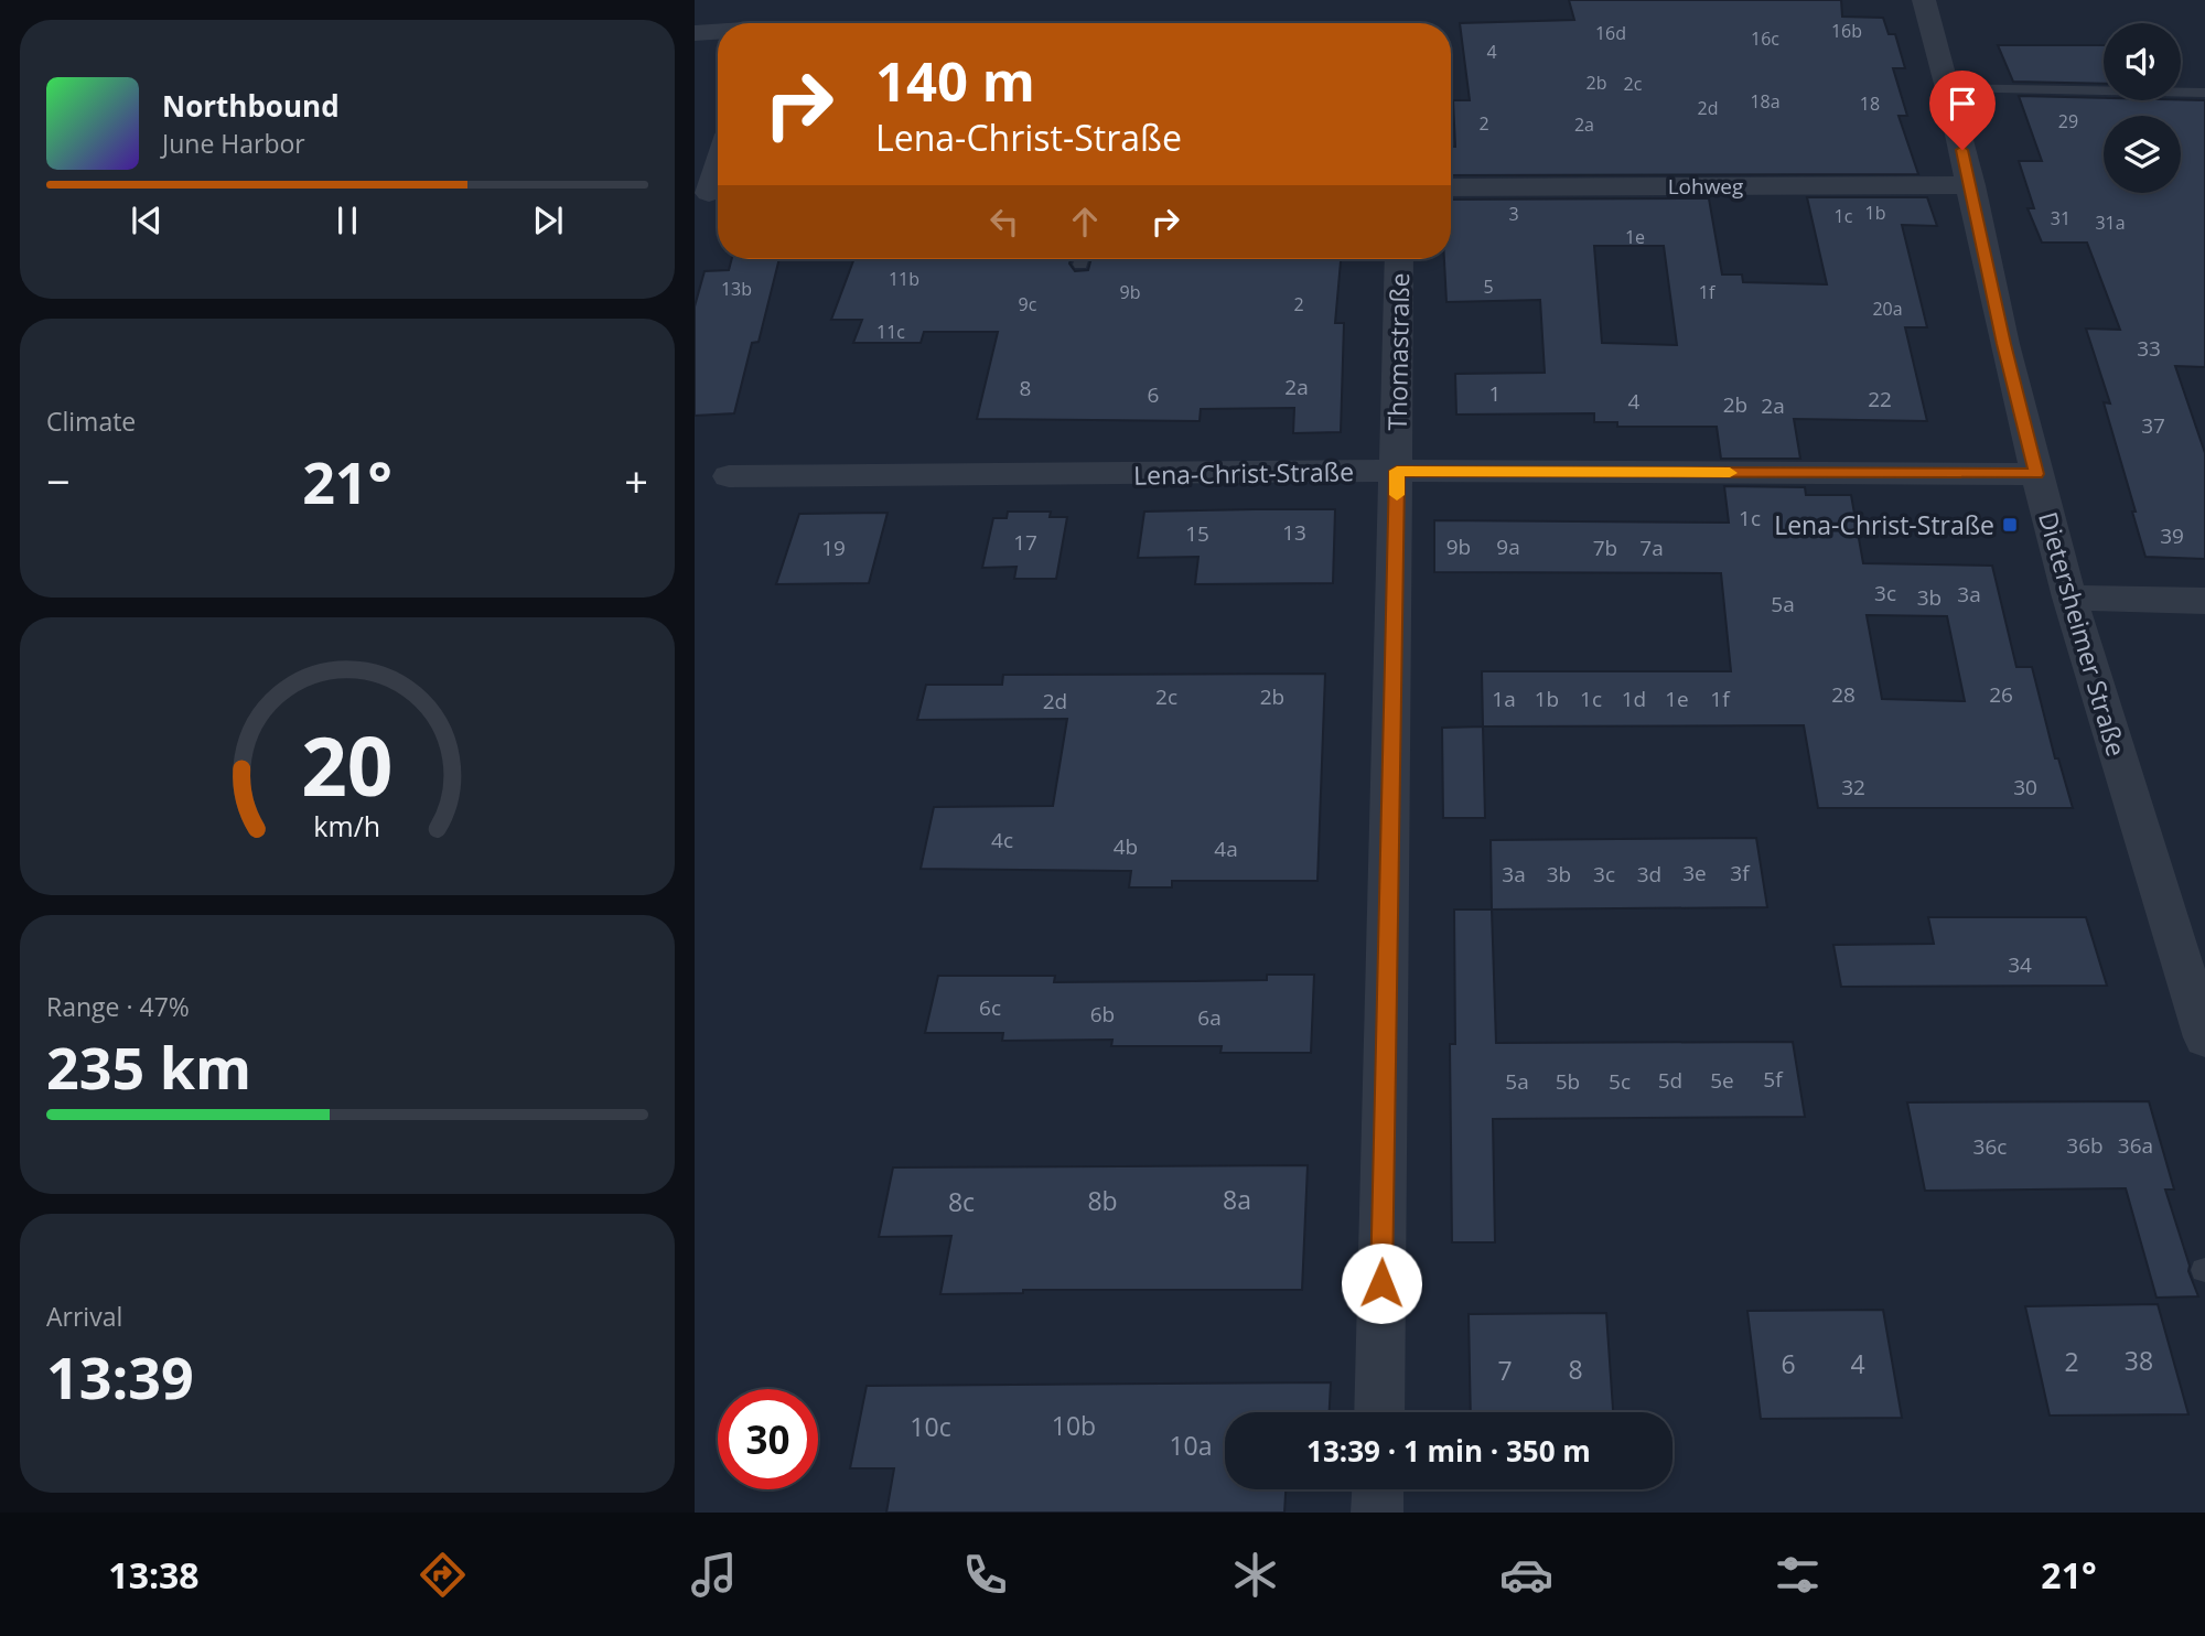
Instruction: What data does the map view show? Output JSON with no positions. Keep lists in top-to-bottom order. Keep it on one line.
{"streets":{"street":["Lohweg","Thomastraße","Lena-Christ-Straße","Dietersheimer Straße"]},"crossings":[["Lohweg","Dietersheimer Straße"],["Thomastraße","Lena-Christ-Straße"],["Lena-Christ-Straße","Dietersheimer Straße"]],"places":{"transit":["Lena-Christ-Straße"]},"house_numbers":["16b","16d","16c","4","2b","2c","18a","18","2d","29","2","2a","1b","3","1c","31","31a","1e","11b","5","13b","9b","1f","9c","2","20a","11c","33","2a","8","1","6","22","4","2b","2a","37","1c","13","15","39","17","9b","9a","19","7b","7a","3c","3a","3b","5a","28","26","2c","2b","1a","1b","1c","1d","1e","1f","2d","32","30","4c","4b","4a","3e","3f","3a","3b","3c","3d","34","6c","6b","6a","5f","5d","5e","5a","5b","5c","36b","36a","36c","8a","8b","8c","38","2","6","4","8","7","10b","10c","10a"],"page":{"turn":["140 m","Lena-Christ-Straße"],"song":["Northbound","June Harbor"],"tile":["Climate",["Range · 47%","235 km"],["Arrival","13:39"]],"heat":["−","21°","+"],"limit":"30","trip":"13:39 · 1 min · 350 m","tabs":["13:38","21°"],"gauge":["20","km/h"]}}
